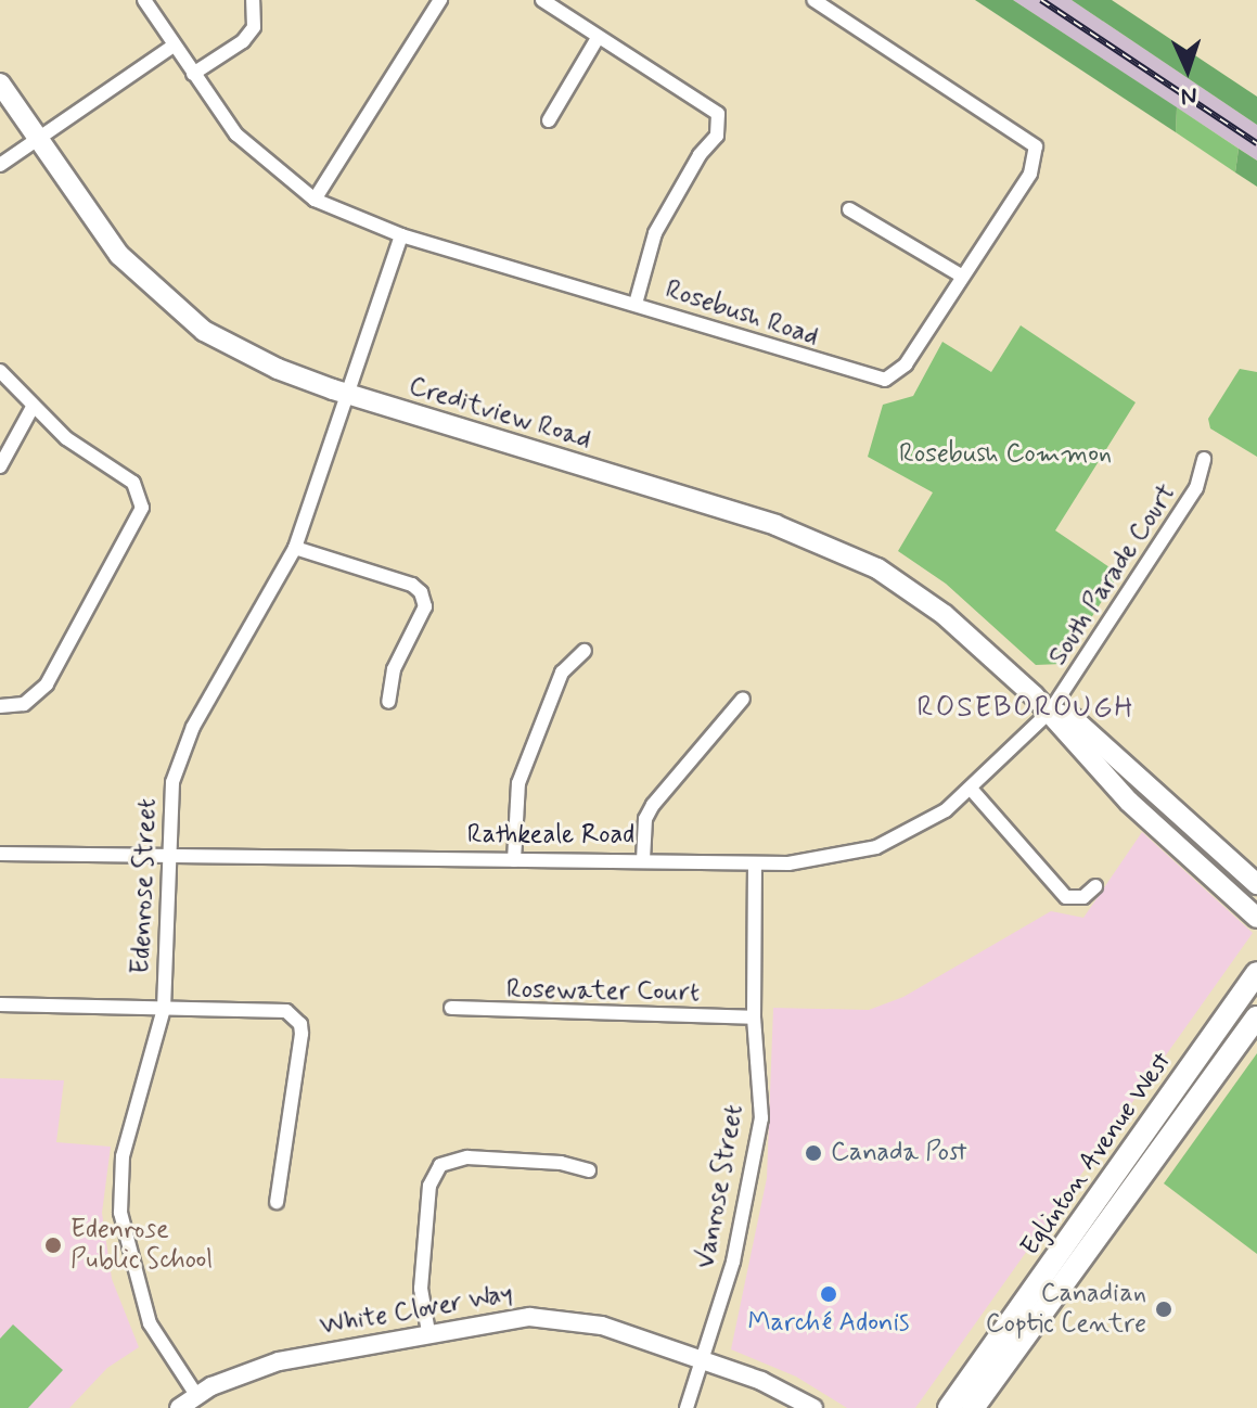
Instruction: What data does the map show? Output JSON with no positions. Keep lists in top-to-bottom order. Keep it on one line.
{"streets":{"main road":["Creditview Road","Eglinton Avenue West"],"street":["Rosebush Road","South Parade Court","Rathkeale Road","Edenrose Street","Rosewater Court","Vanrose Street","White Clover Way"]},"crossings":[["Rosebush Road","Edenrose Street"],["Creditview Road","South Parade Court"],["Creditview Road","Rathkeale Road"],["Creditview Road","Edenrose Street"],["South Parade Court","Rathkeale Road"],["Rathkeale Road","Edenrose Street"],["Rathkeale Road","Vanrose Street"],["Edenrose Street","White Clover Way"],["Rosewater Court","Vanrose Street"],["Vanrose Street","White Clover Way"]],"districts":["ROSEBOROUGH"],"parks":["Rosebush Common"],"places":["Canada Post","Edenrose Public School","Marché Adonis","Canadian Coptic Centre"],"north":"bottom"}
